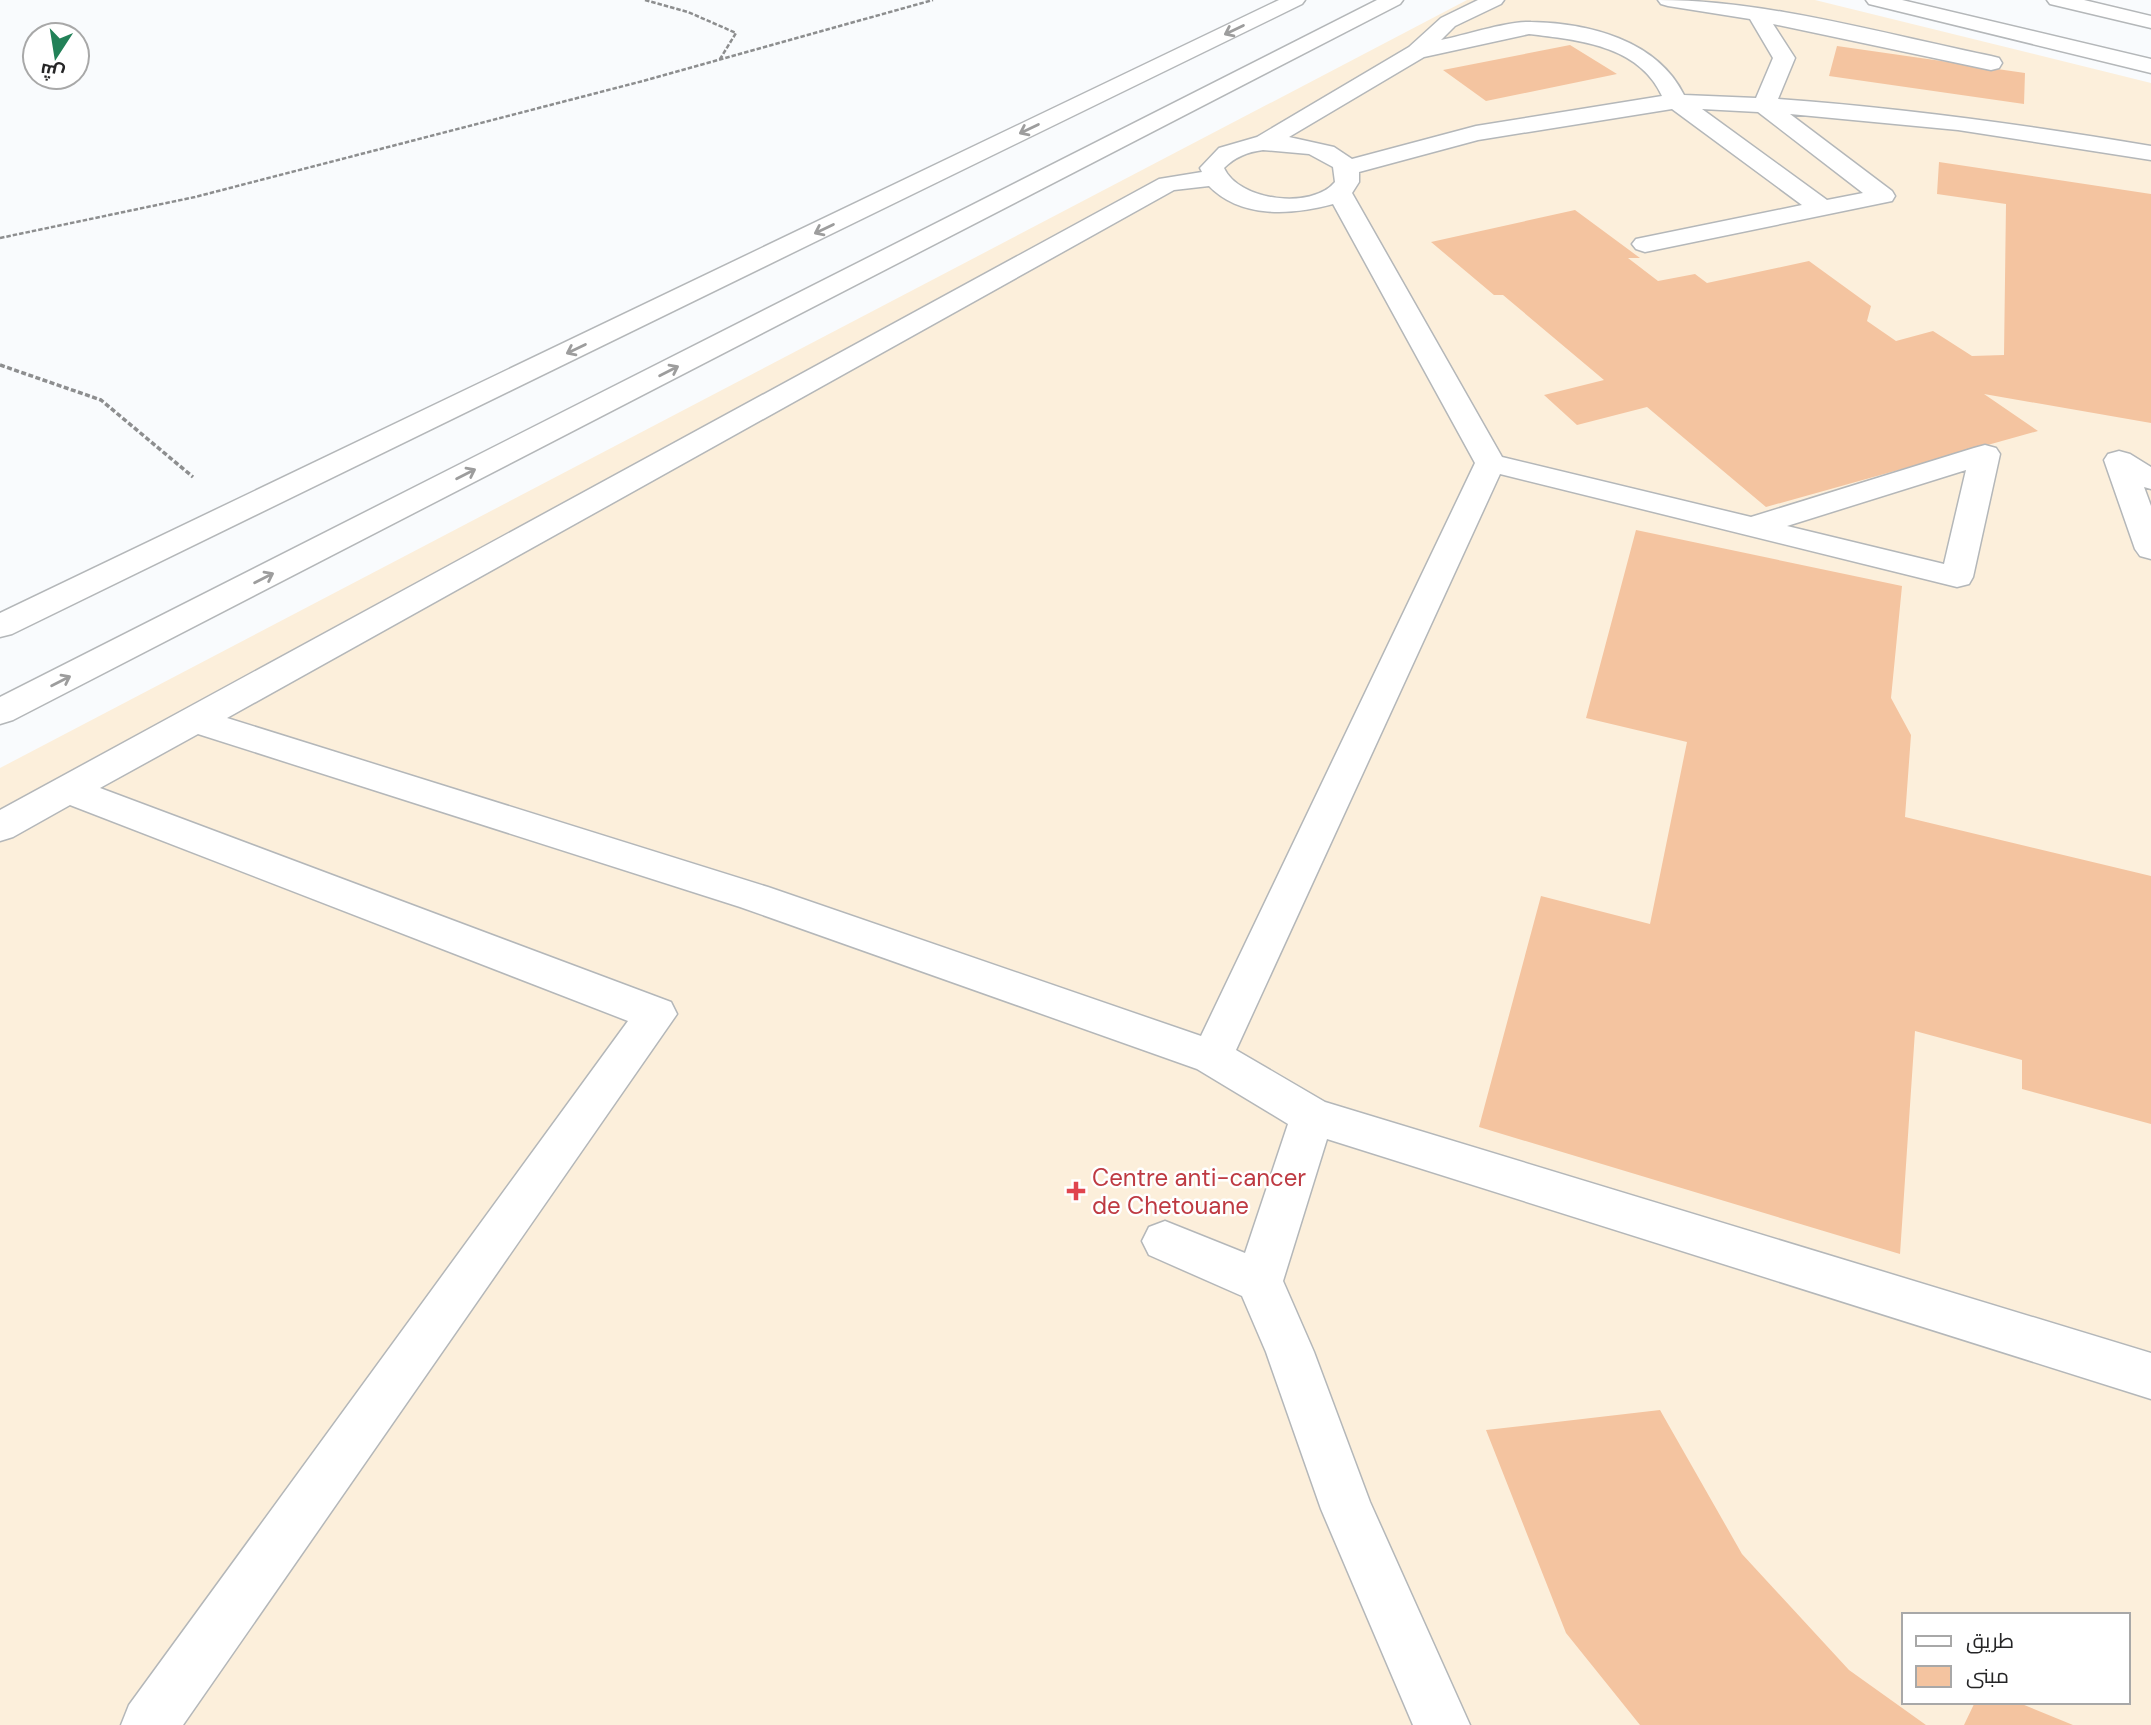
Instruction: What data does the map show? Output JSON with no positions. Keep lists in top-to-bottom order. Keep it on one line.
{"places":{"health":["Centre anti-cancer de Chetouane"]},"legend":["طريق","مبنى"],"north":"bottom"}
